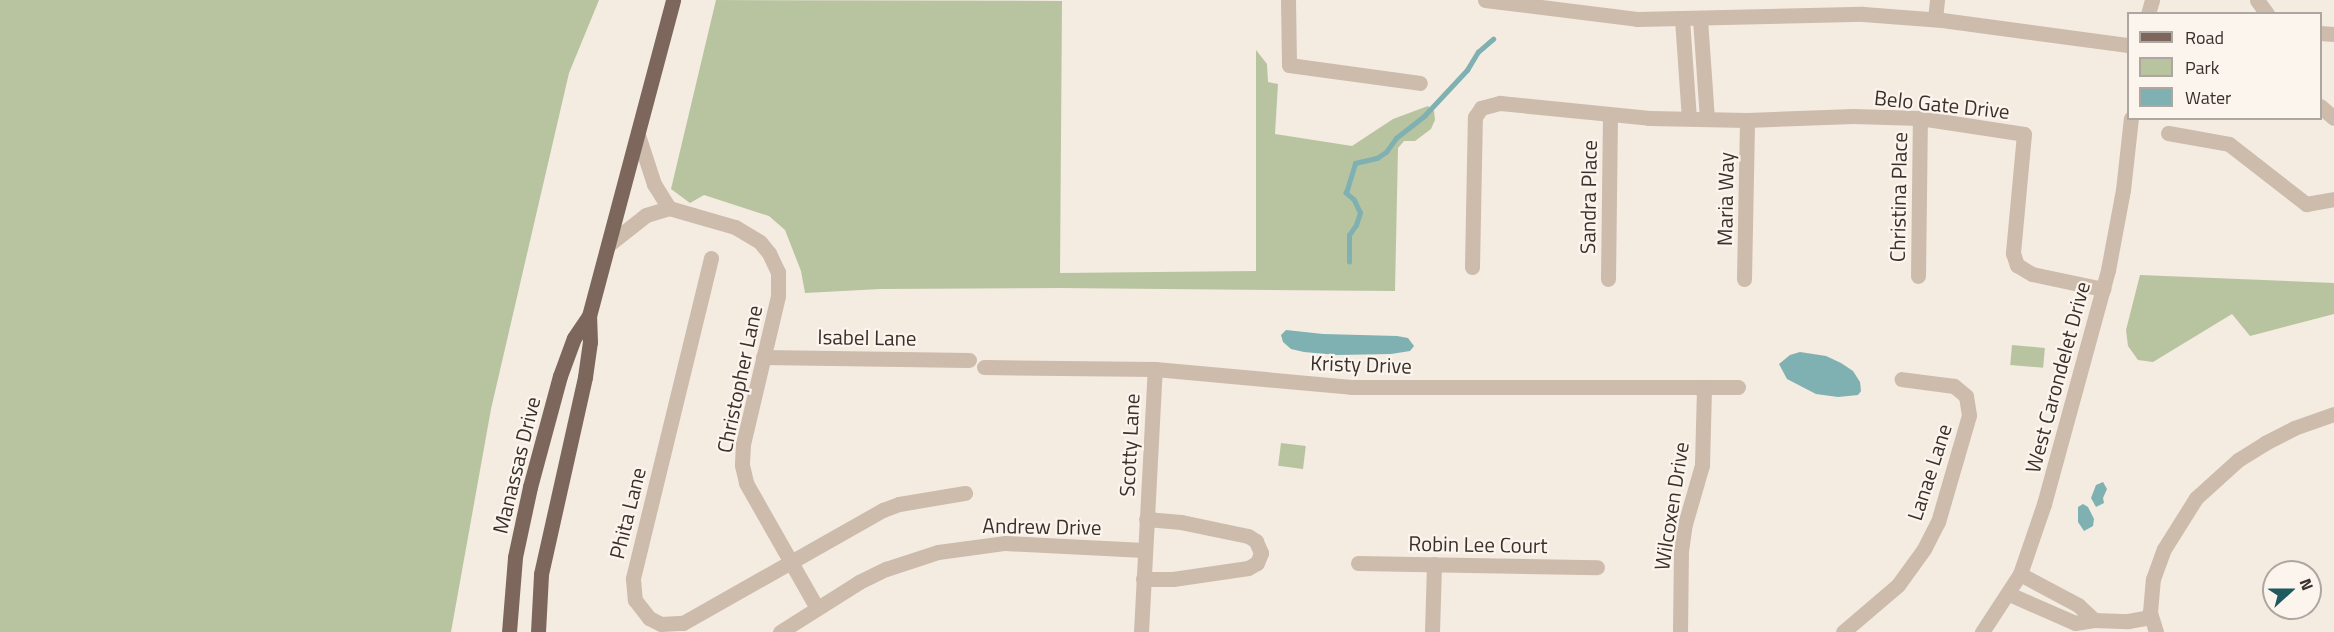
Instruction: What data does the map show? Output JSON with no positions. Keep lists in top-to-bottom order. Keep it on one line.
{"streets":{"main road":["Manassas Drive"],"street":["Belo Gate Drive","Sandra Place","Christina Place","Maria Way","Isabel Lane","Kristy Drive","West Carondelet Drive","Christopher Lane","Scotty Lane","Lanae Lane","Wilcoxen Drive","Phita Lane","Andrew Drive","Robin Lee Court"]},"crossings":[["Belo Gate Drive","Sandra Place"],["Belo Gate Drive","Christina Place"],["Belo Gate Drive","Maria Way"],["Belo Gate Drive","West Carondelet Drive"],["Isabel Lane","Christopher Lane"],["Kristy Drive","Scotty Lane"],["Kristy Drive","Wilcoxen Drive"],["Christopher Lane","Phita Lane"],["Christopher Lane","Andrew Drive"],["Scotty Lane","Andrew Drive"]],"legend":["Road","Park","Water"],"north":"right"}
